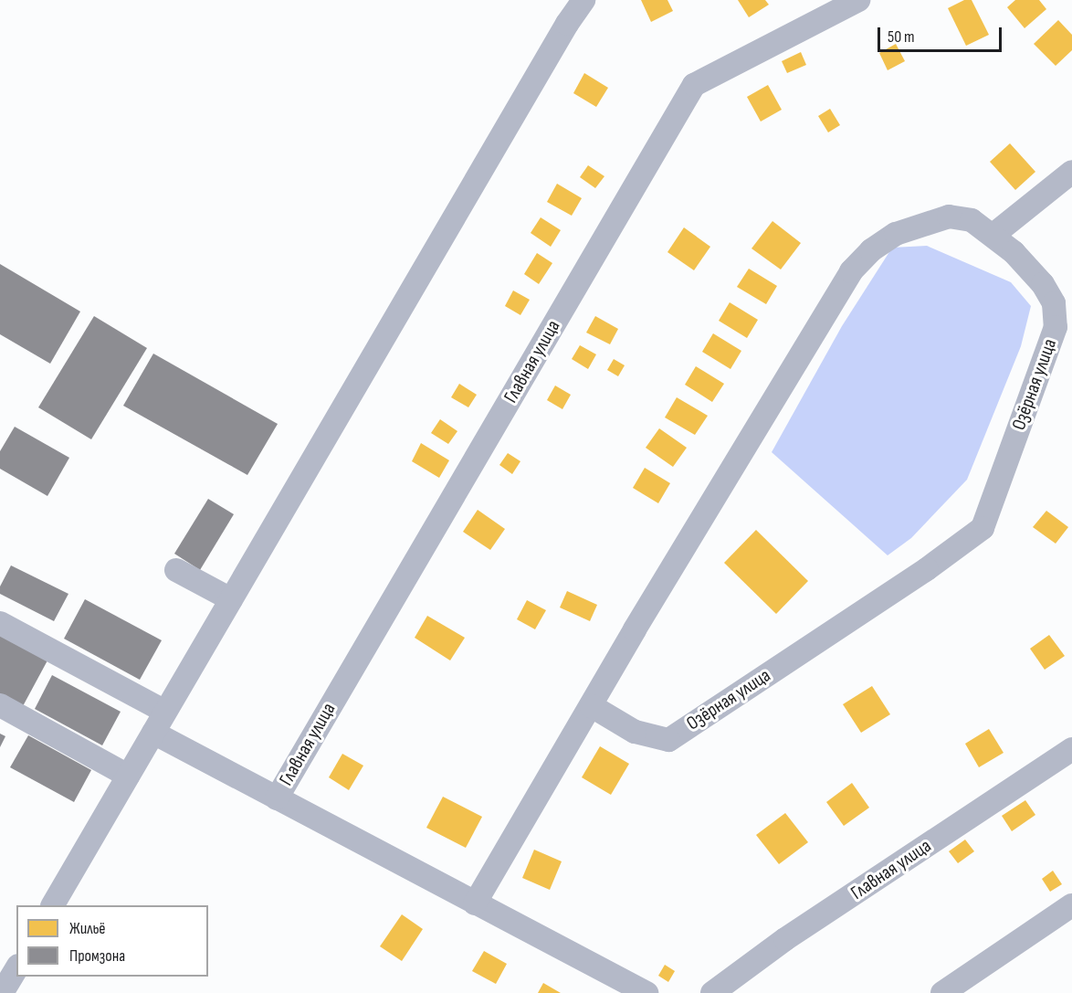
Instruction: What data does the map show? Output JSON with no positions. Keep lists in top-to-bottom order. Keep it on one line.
{"streets":{"street":["Главная улица","Озёрная улица"]},"crossings":[["Главная улица","Озёрная улица"]],"legend":["Жильё","Промзона"],"scale_bar":"50 m"}
